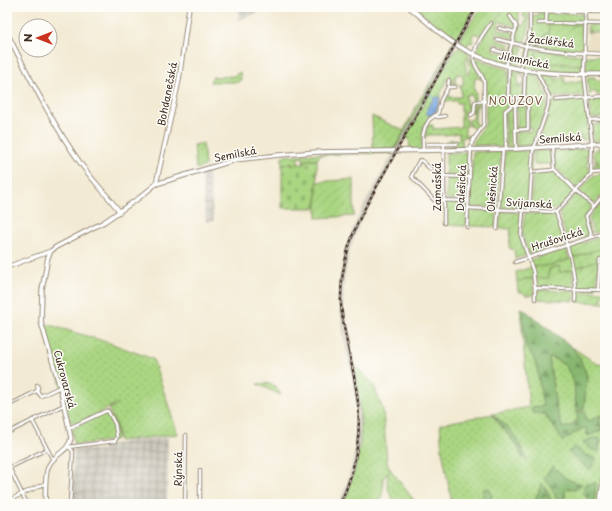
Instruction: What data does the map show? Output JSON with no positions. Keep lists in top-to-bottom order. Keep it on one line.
{"streets":{"street":["Žacléřská","Jilemnická","Bohdanečská","Semilská","Zamašská","Dalešická","Olešnická","Svijanská","Hrušovická","Cukrovarská","Rýnská"]},"crossings":[["Jilemnická","Dalešická"],["Bohdanečská","Semilská"],["Semilská","Zamašská"],["Semilská","Dalešická"],["Semilská","Olešnická"],["Semilská","Cukrovarská"],["Dalešická","Svijanská"],["Olešnická","Svijanská"]],"districts":["NOUZOV"],"north":"left"}
